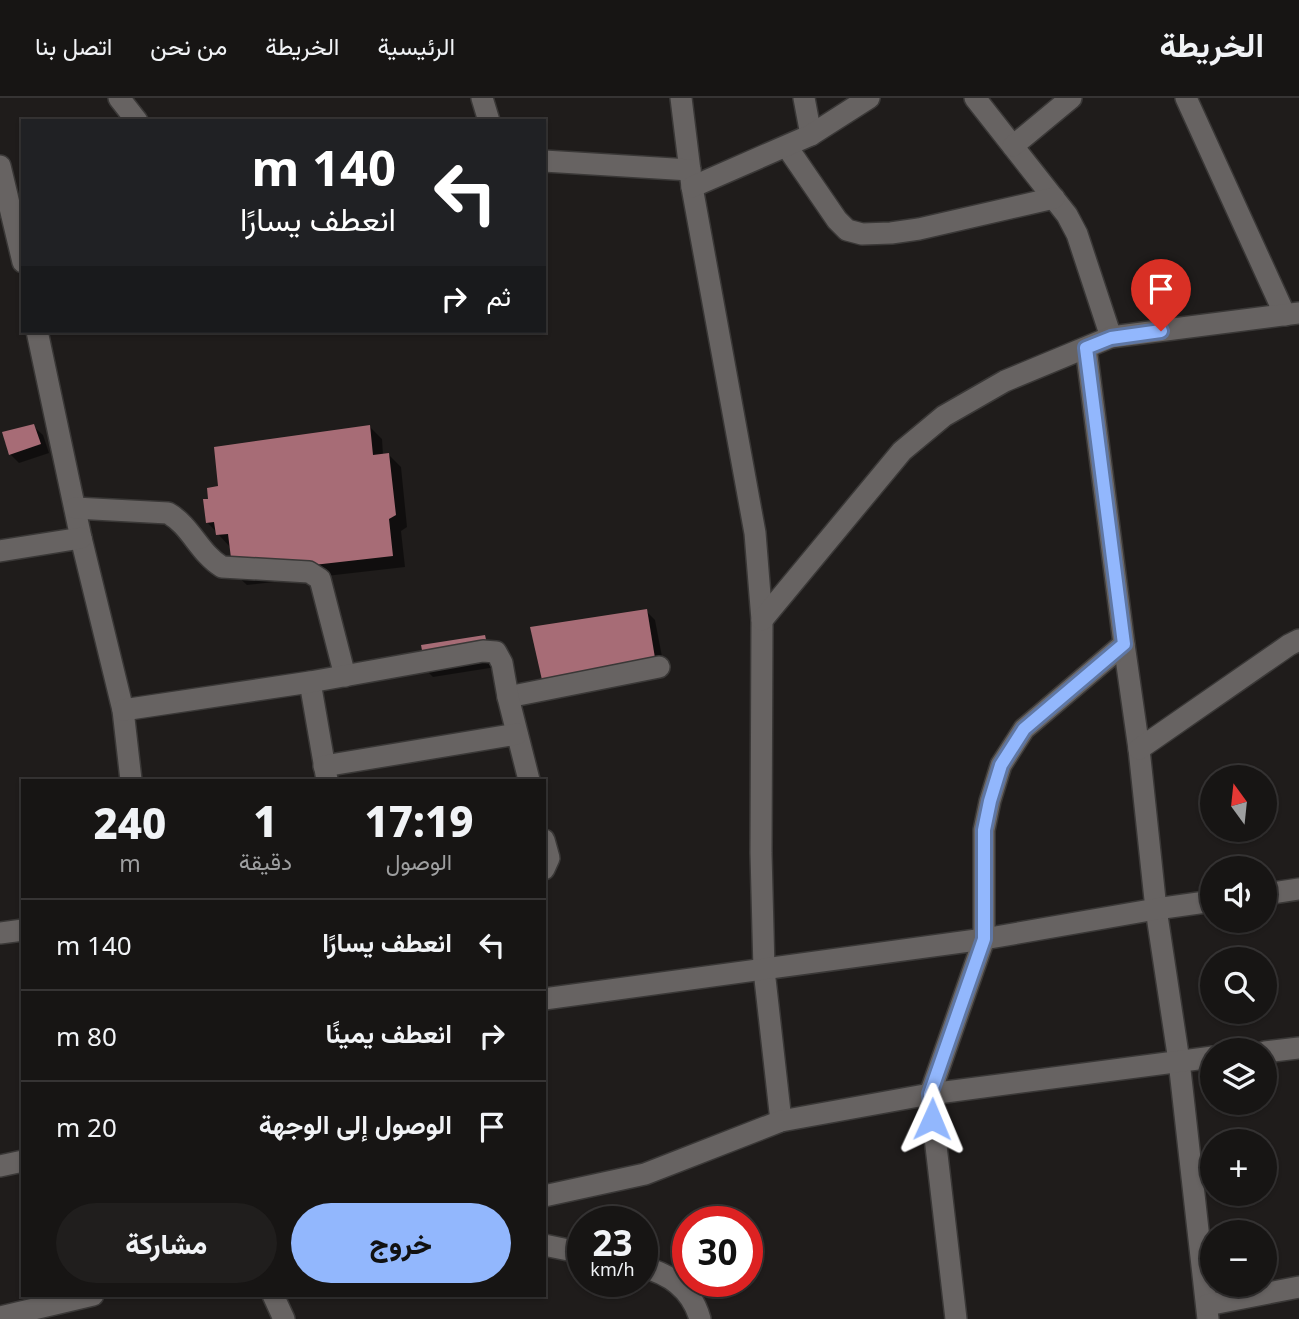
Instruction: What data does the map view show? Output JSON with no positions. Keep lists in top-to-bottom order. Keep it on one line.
{"north":"top","page":{"header":"الخريطة","nav":["الرئيسية","الخريطة","من نحن","اتصل بنا"],"turn":["140 m","انعطف يسارًا"],"then":"ثم","map_buttons":["+","−"],"eta":["17:19","الوصول","1","دقيقة","240","m"],"list":[{"name":"انعطف يسارًا","value":"140 m"},{"name":"انعطف يمينًا","value":"80 m"},{"name":"الوصول إلى الوجهة","value":"20 m"}],"buttons":["خروج","مشاركة"],"speed":"23 km/h","limit":"30"}}
